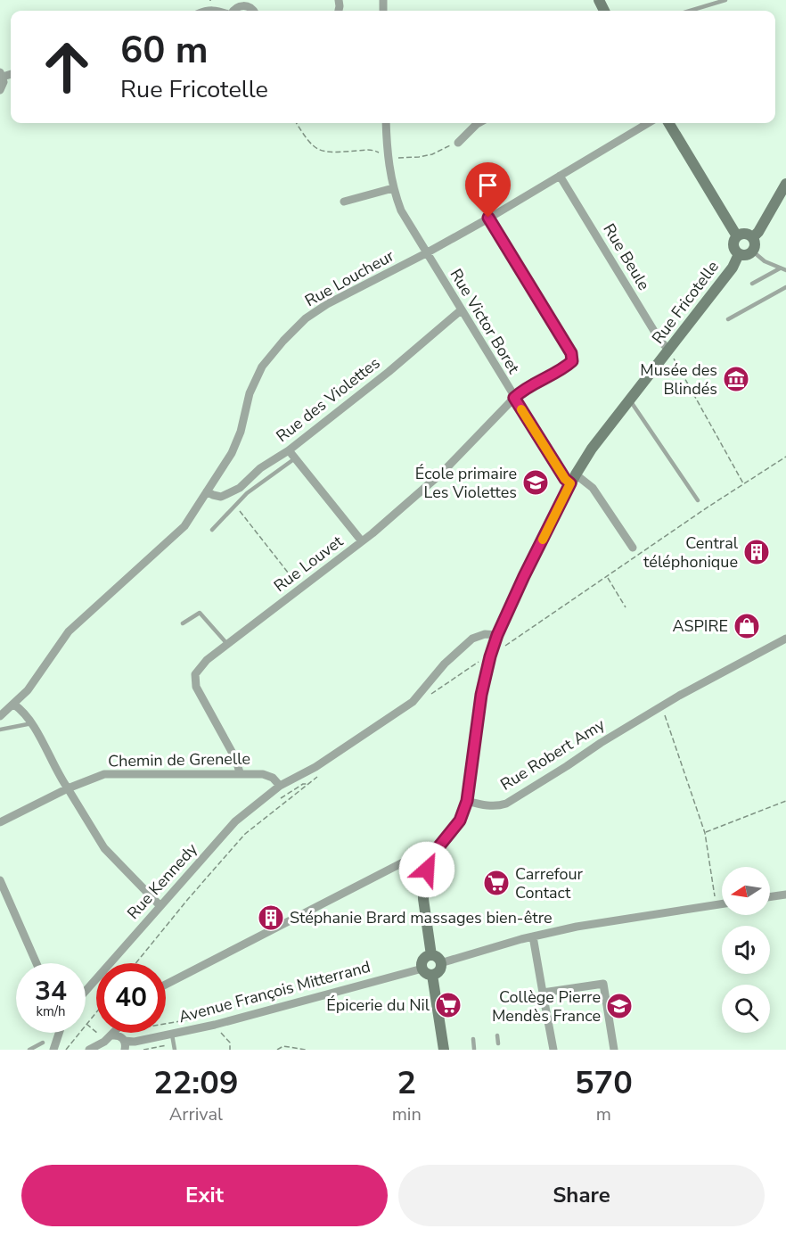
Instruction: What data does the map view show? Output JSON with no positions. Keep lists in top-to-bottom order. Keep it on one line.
{"streets":{"street":["Rue Beule","Rue Loucheur","Rue Fricotelle","Rue Victor Boret","Rue des Violettes","Rue Louvet","Rue Robert Amy","Chemin de Grenelle","Rue Kennedy","Avenue François Mitterrand"]},"crossings":[["Rue Beule","Rue Loucheur"],["Rue Beule","Rue Fricotelle"],["Rue Loucheur","Rue Victor Boret"],["Rue Loucheur","Rue des Violettes"],["Rue Loucheur","Rue Louvet"],["Rue Fricotelle","Rue Victor Boret"],["Rue Fricotelle","Rue Robert Amy"],["Rue Victor Boret","Rue des Violettes"],["Rue Victor Boret","Rue Louvet"],["Rue Louvet","Chemin de Grenelle"],["Chemin de Grenelle","Rue Kennedy"]],"places":{"museum":["Musée des Blindés"],"school or university":["École primaire Les Violettes","Collège Pierre Mendès France"],"building":["Central téléphonique","Stéphanie Brard massages bien-être"],"shop":["ASPIRE"],"supermarket":["Carrefour Contact","Épicerie du Nil"]},"north":"left","page":{"turn":["60 m","Rue Fricotelle"],"speed":"34 km/h","limit":"40","eta":["22:09","Arrival","2","min","570","m"],"buttons":["Exit","Share"]}}
